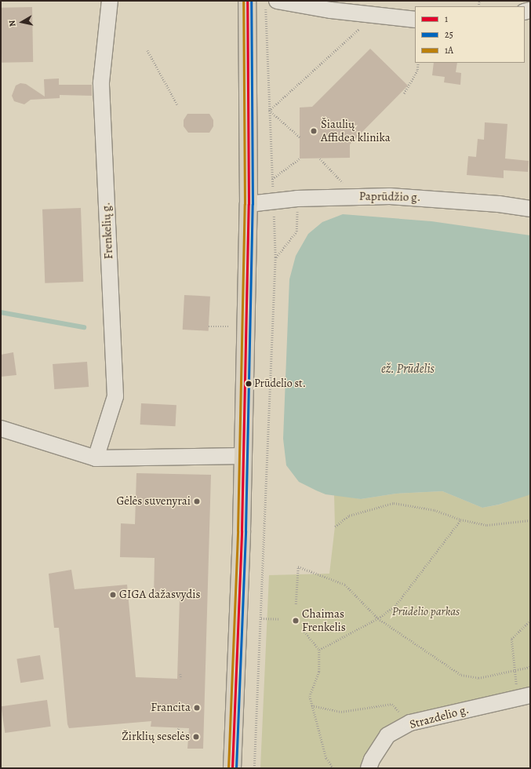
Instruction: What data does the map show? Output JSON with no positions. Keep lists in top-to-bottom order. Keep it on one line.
{"streets":{"street":["Paprūdžio g.","Frenkelių g.","Strazdelio g."]},"water":["ež. Prūdelis"],"parks":["Prūdelio parkas"],"places":["Šiaulių Affidea klinika","Prūdelio st.","Gėlės suvenyrai","GIGA dažasvydis","Chaimas Frenkelis","Francita","Žirklių seselės"],"lines":["transit line 1","transit line 25","transit line 1A"],"legend":["1","25","1A"],"north":"left"}
